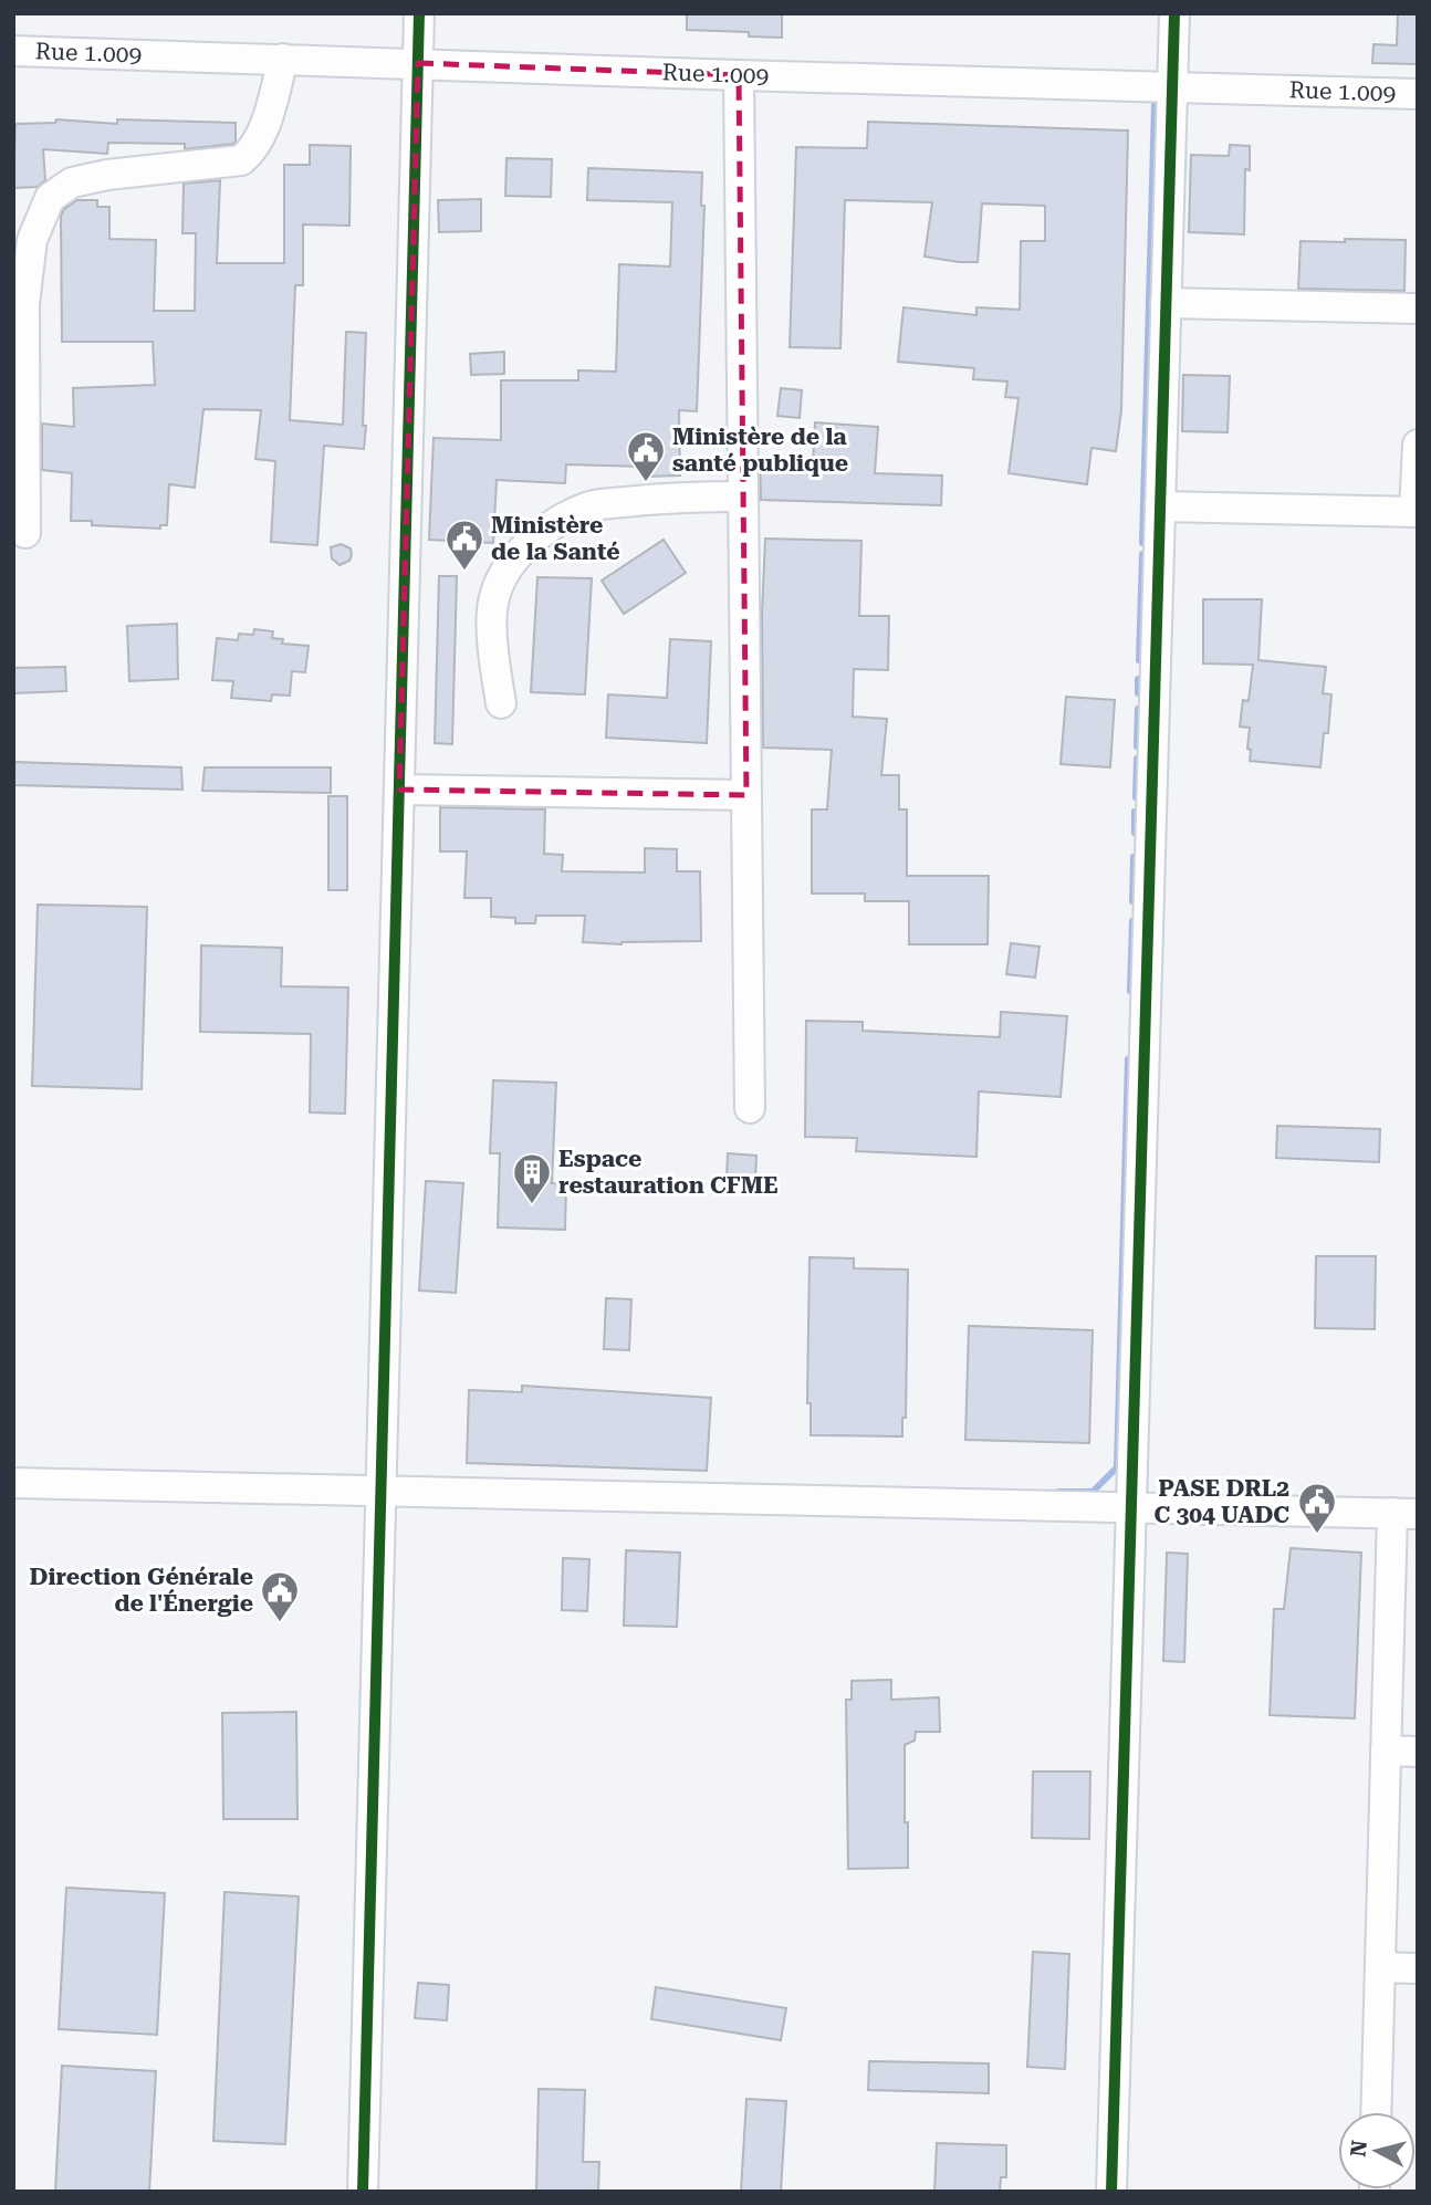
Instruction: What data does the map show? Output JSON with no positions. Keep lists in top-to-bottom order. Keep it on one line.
{"streets":{"street":["Rue 1.009"]},"places":{"public building":["Ministère de la santé publique","Ministère de la Santé","PASE DRL2 C 304 UADC","Direction Générale de l'Énergie"],"building":["Espace restauration CFME"]},"north":"left"}
